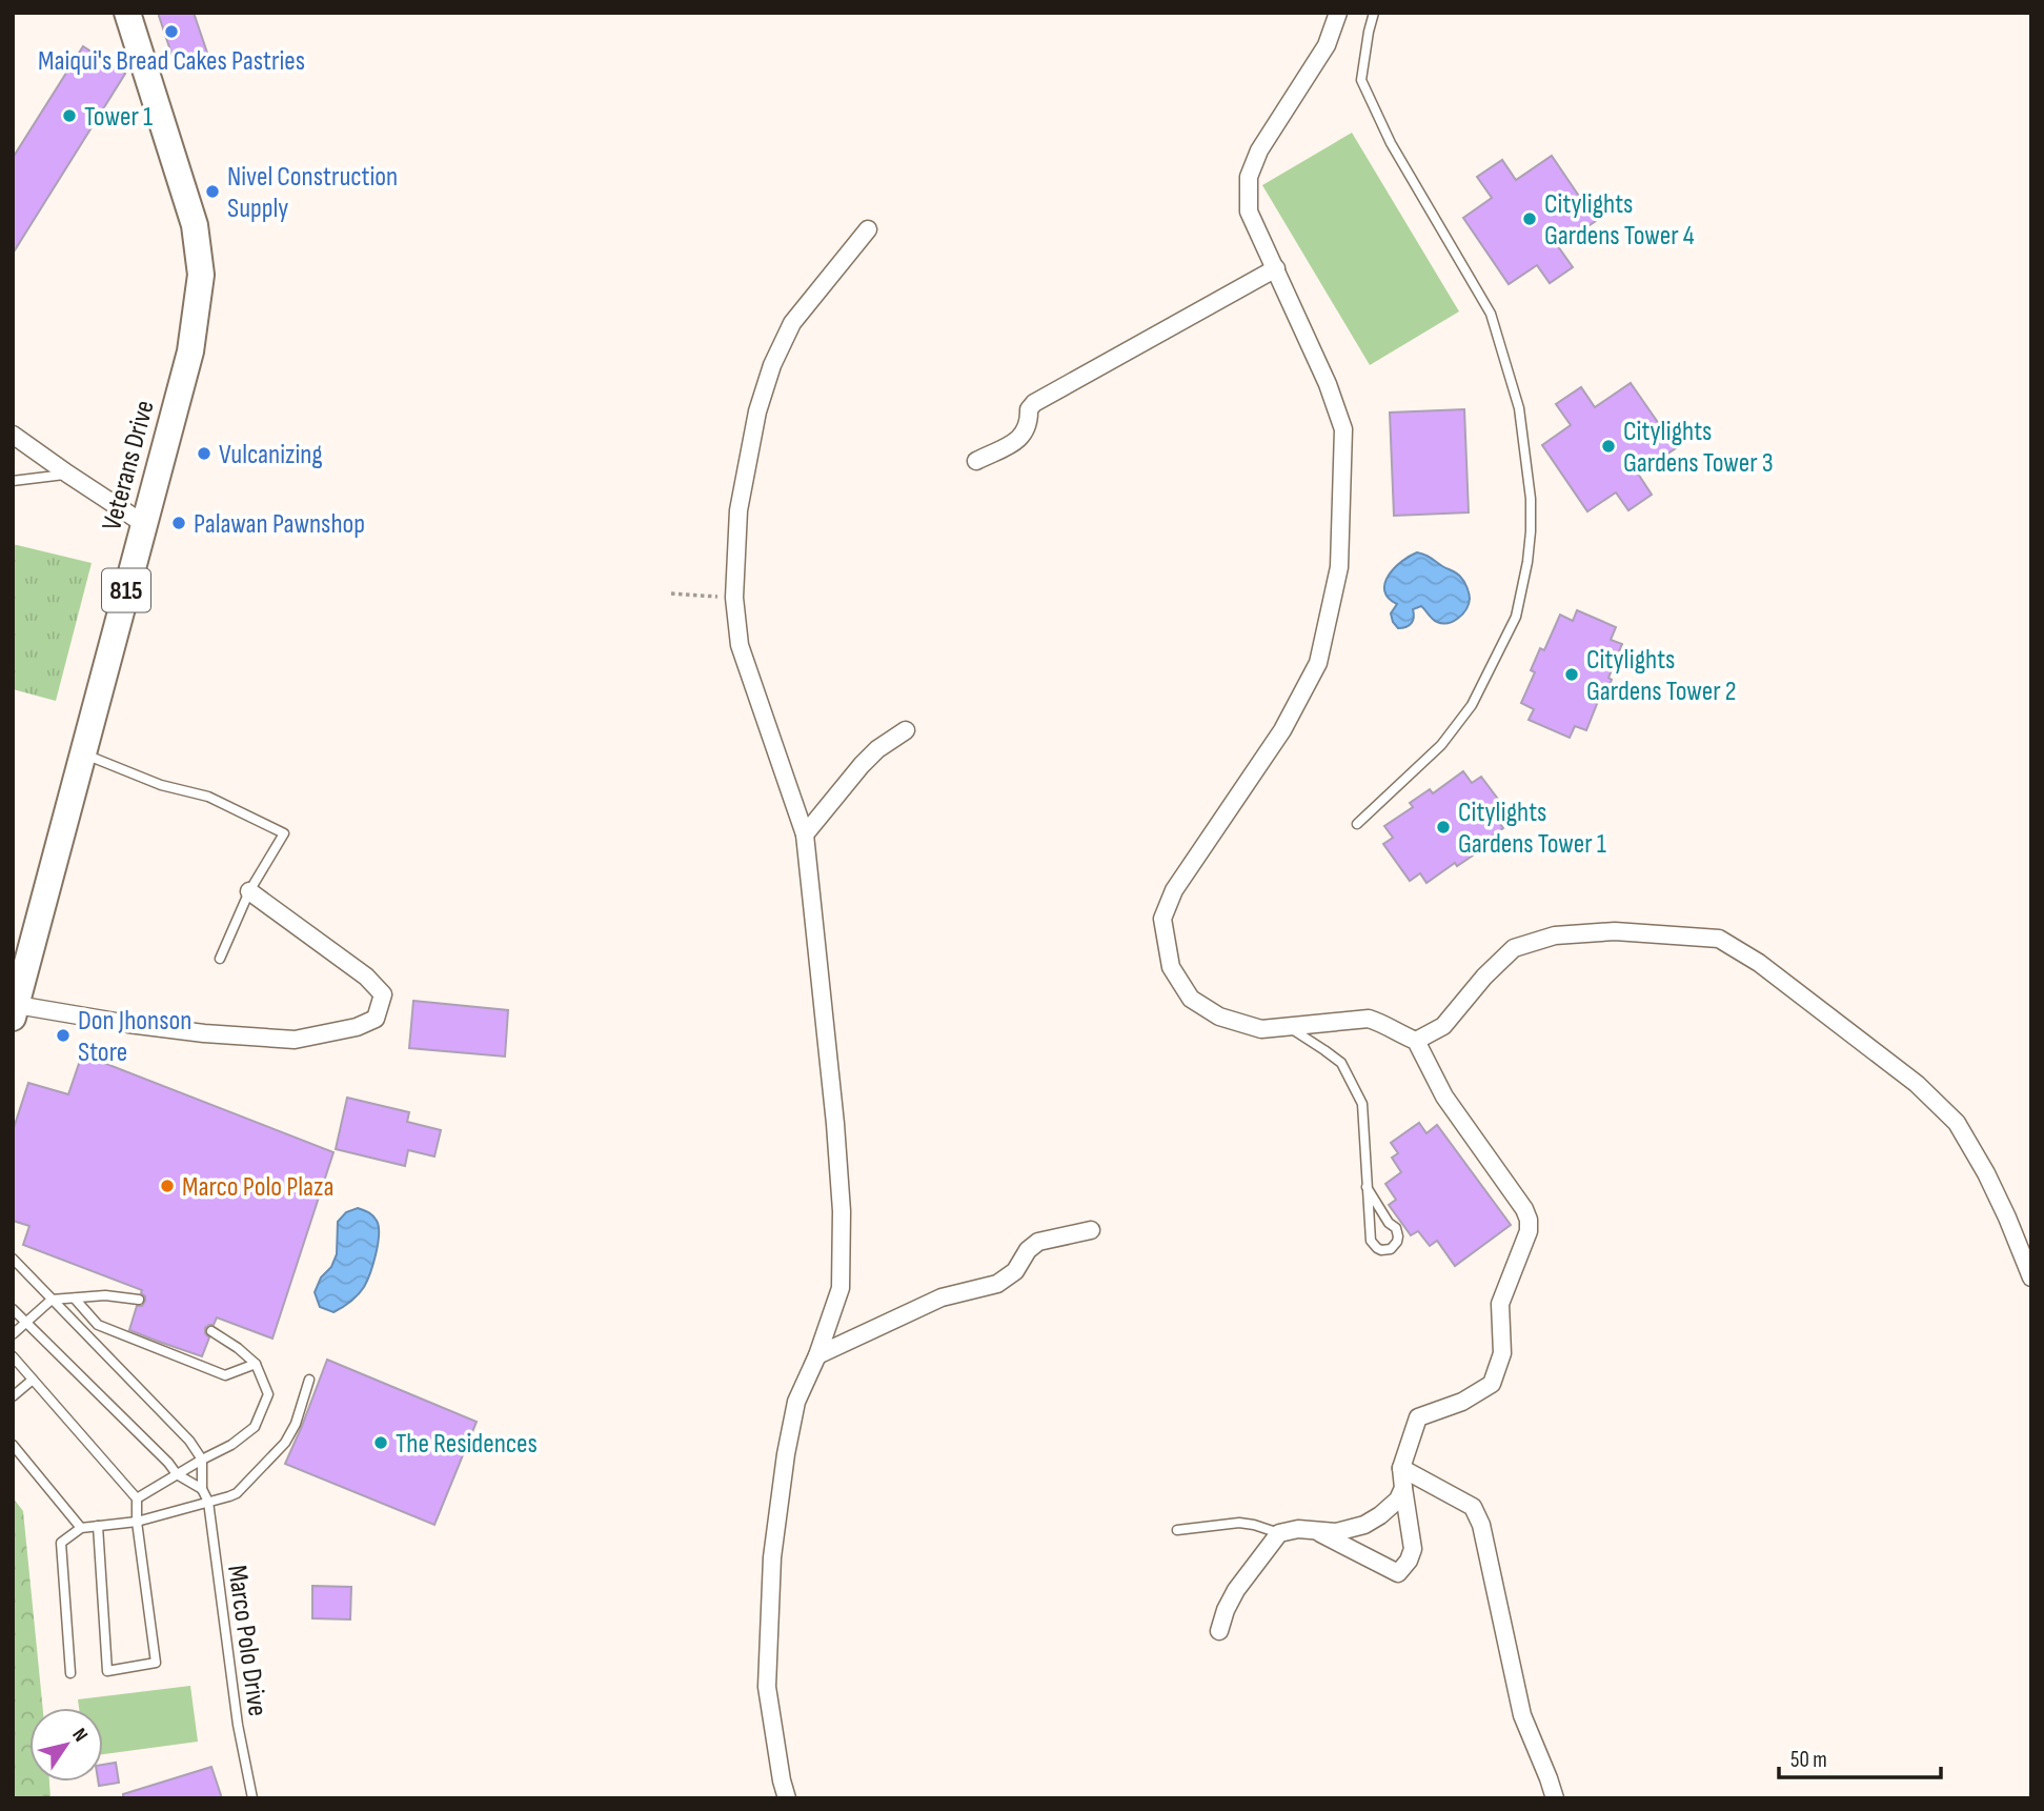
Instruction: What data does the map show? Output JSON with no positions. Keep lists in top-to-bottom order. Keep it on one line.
{"streets":{"main road":["Veterans Drive","815"],"lane":["Marco Polo Drive"]},"places":["Maiqui's Bread Cakes Pastries","Tower 1","Nivel Construction Supply","Citylights Gardens Tower 4","Citylights Gardens Tower 3","Vulcanizing","Palawan Pawnshop","Citylights Gardens Tower 2","Citylights Gardens Tower 1","Don Jhonson Store","Marco Polo Plaza","The Residences"],"scale_bar":"50 m","north":"top right"}
